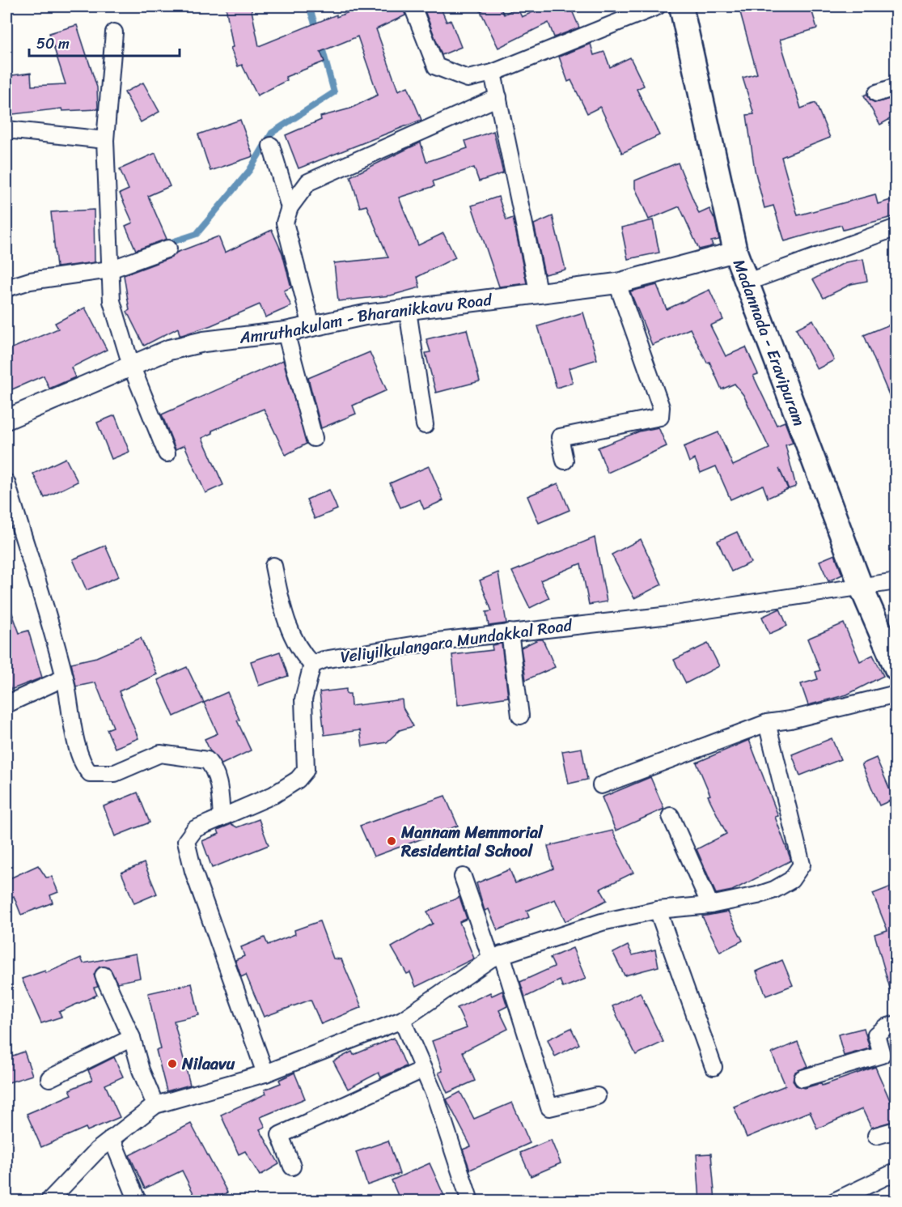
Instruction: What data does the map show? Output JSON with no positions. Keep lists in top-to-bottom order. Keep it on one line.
{"streets":{"main road":["Madannada - Eravipuram"],"street":["Amruthakulam - Bharanikkavu Road","Veliyilkulangara Mundakkal Road"]},"crossings":[["Amruthakulam - Bharanikkavu Road","Madannada - Eravipuram"],["Madannada - Eravipuram","Veliyilkulangara Mundakkal Road"]],"places":["Mannam Memmorial Residential School","Nilaavu"],"scale_bar":"50 m"}
